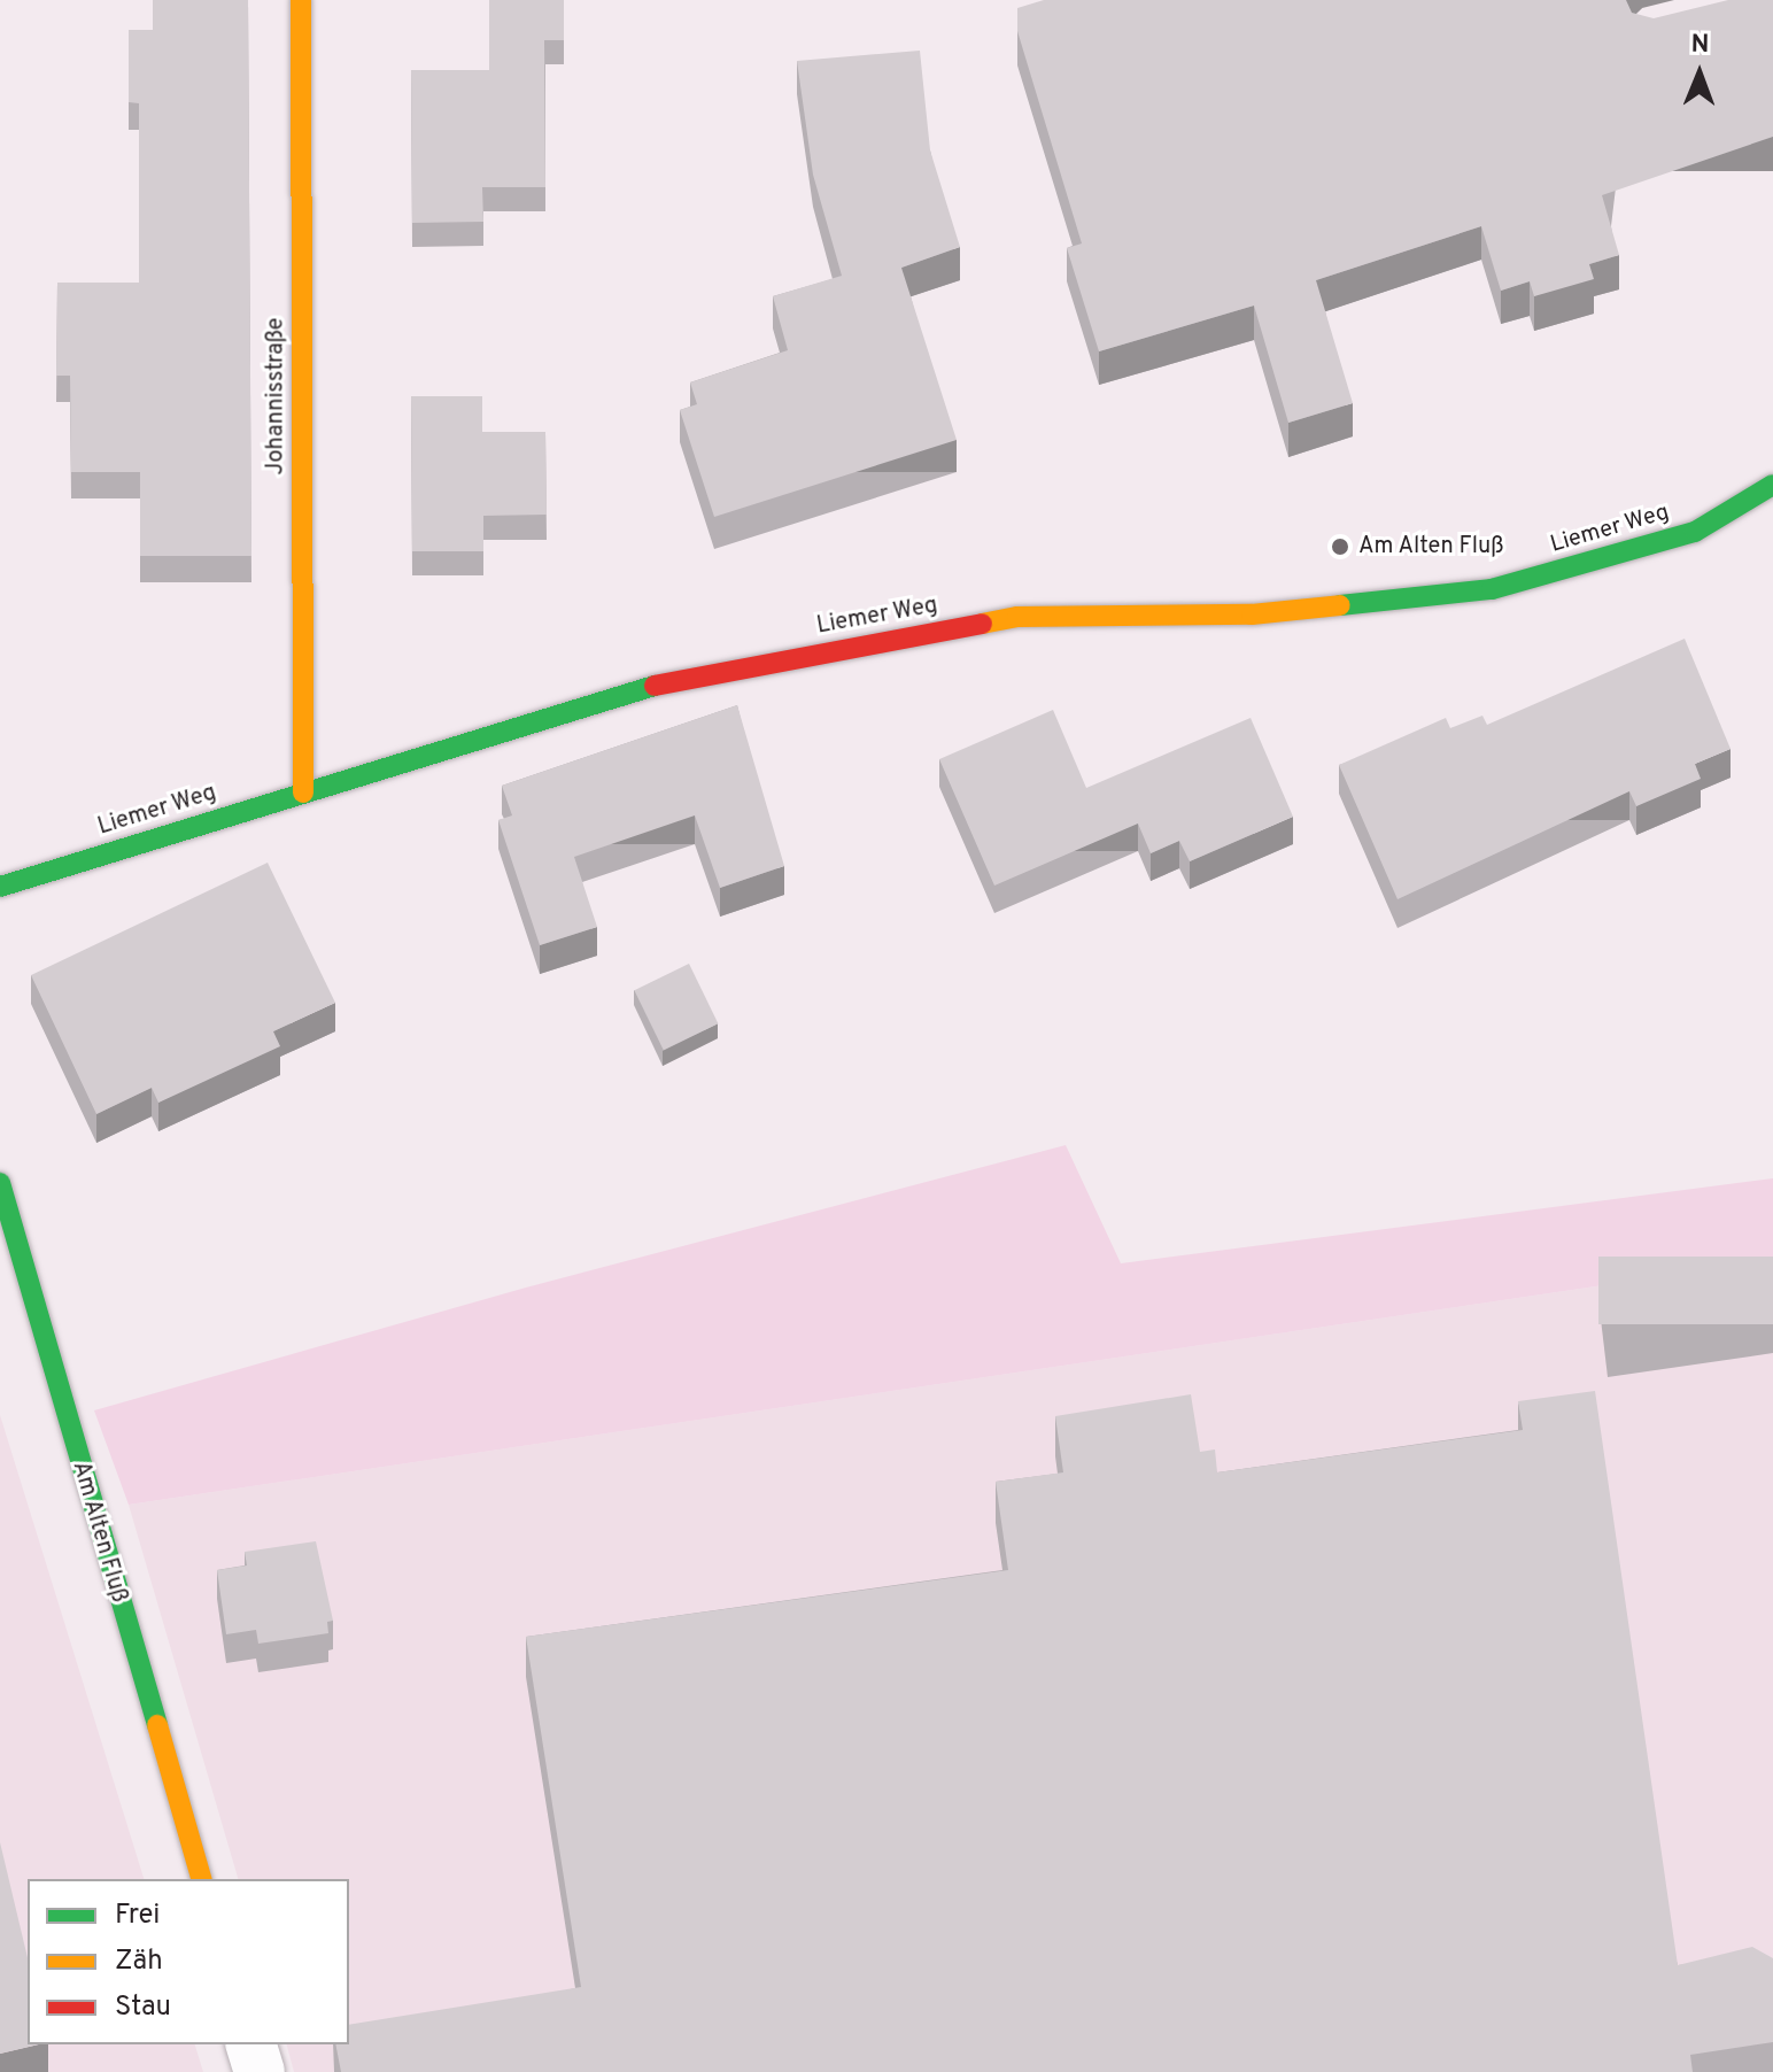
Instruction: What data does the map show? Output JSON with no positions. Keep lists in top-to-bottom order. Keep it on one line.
{"streets":{"street":["Johannisstraße","Liemer Weg","Am Alten Fluß"]},"crossings":[["Johannisstraße","Liemer Weg"]],"places":["Am Alten Fluß"],"legend":["Frei","Zäh","Stau"],"north":"top"}
